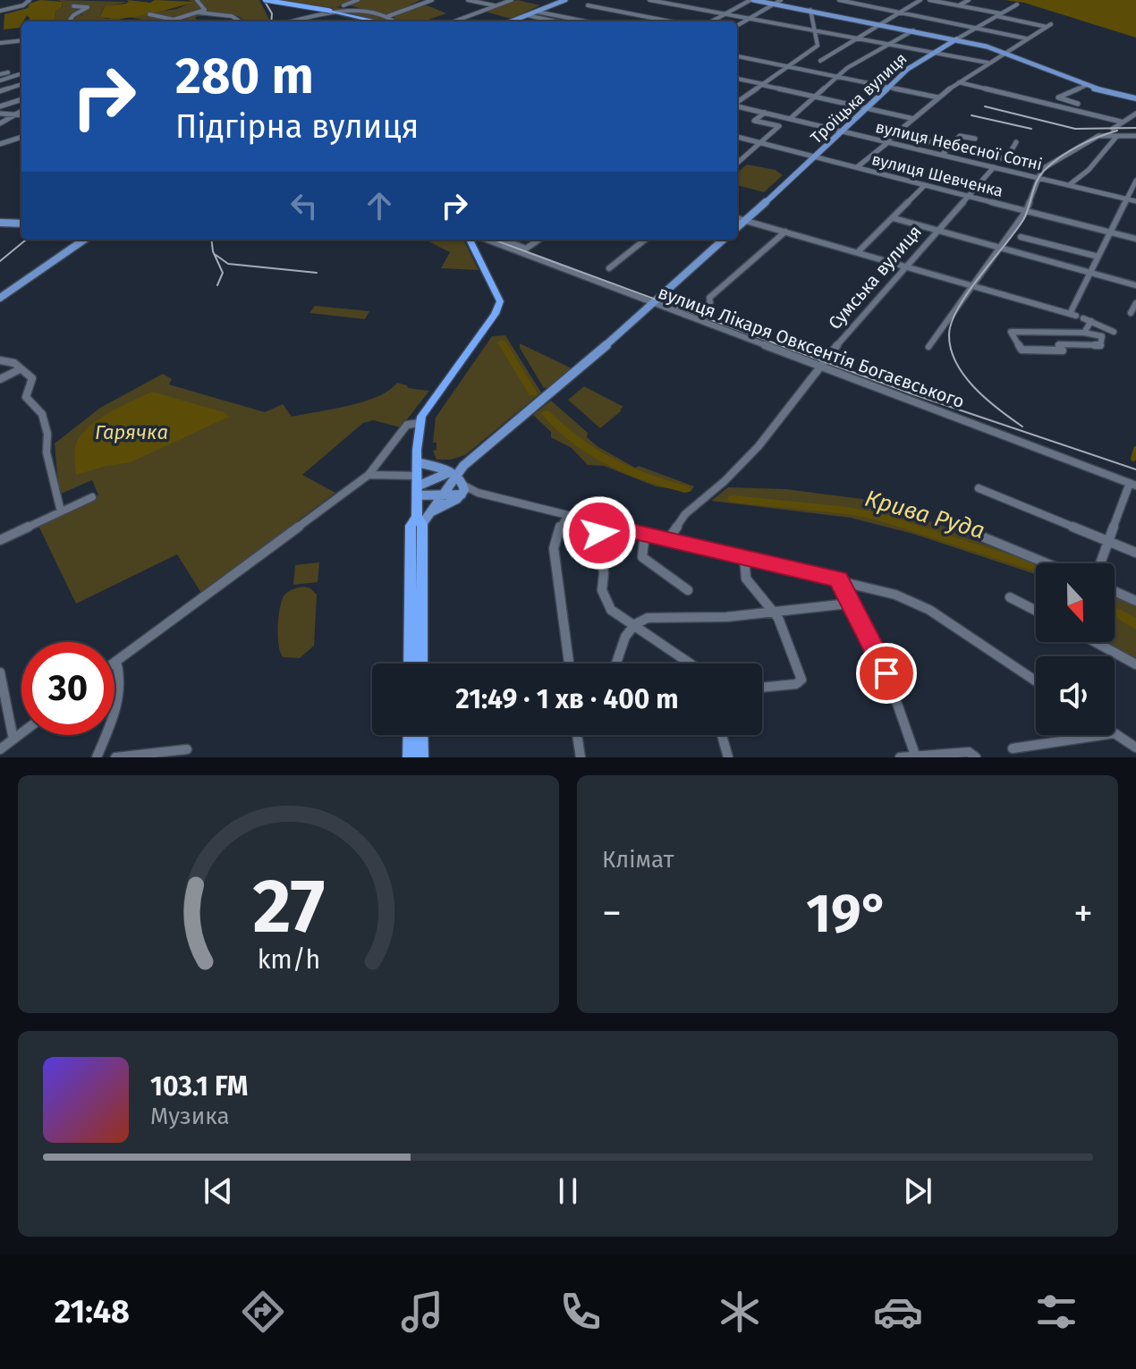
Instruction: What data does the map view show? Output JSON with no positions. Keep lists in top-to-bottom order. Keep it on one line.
{"streets":{"main road":["Троїцька вулиця"],"street":["вулиця Небесної Сотні","вулиця Шевченка","Сумська вулиця","вулиця Лікаря Овксентія Богаєвського"]},"crossings":[["Троїцька вулиця","вулиця Небесної Сотні"],["Троїцька вулиця","вулиця Шевченка"],["вулиця Небесної Сотні","Сумська вулиця"],["вулиця Шевченка","Сумська вулиця"],["Сумська вулиця","вулиця Лікаря Овксентія Богаєвського"]],"water":["Гарячка","Крива Руда"],"north":"bottom","page":{"turn":["280 m","Підгірна вулиця"],"limit":"30","trip":"21:49 · 1 хв · 400 m","tile":"Клімат","heat":["−","19°","+"],"song":["103.1 FM","Музика"],"tabs":"21:48","gauge":["27","km/h"]}}
